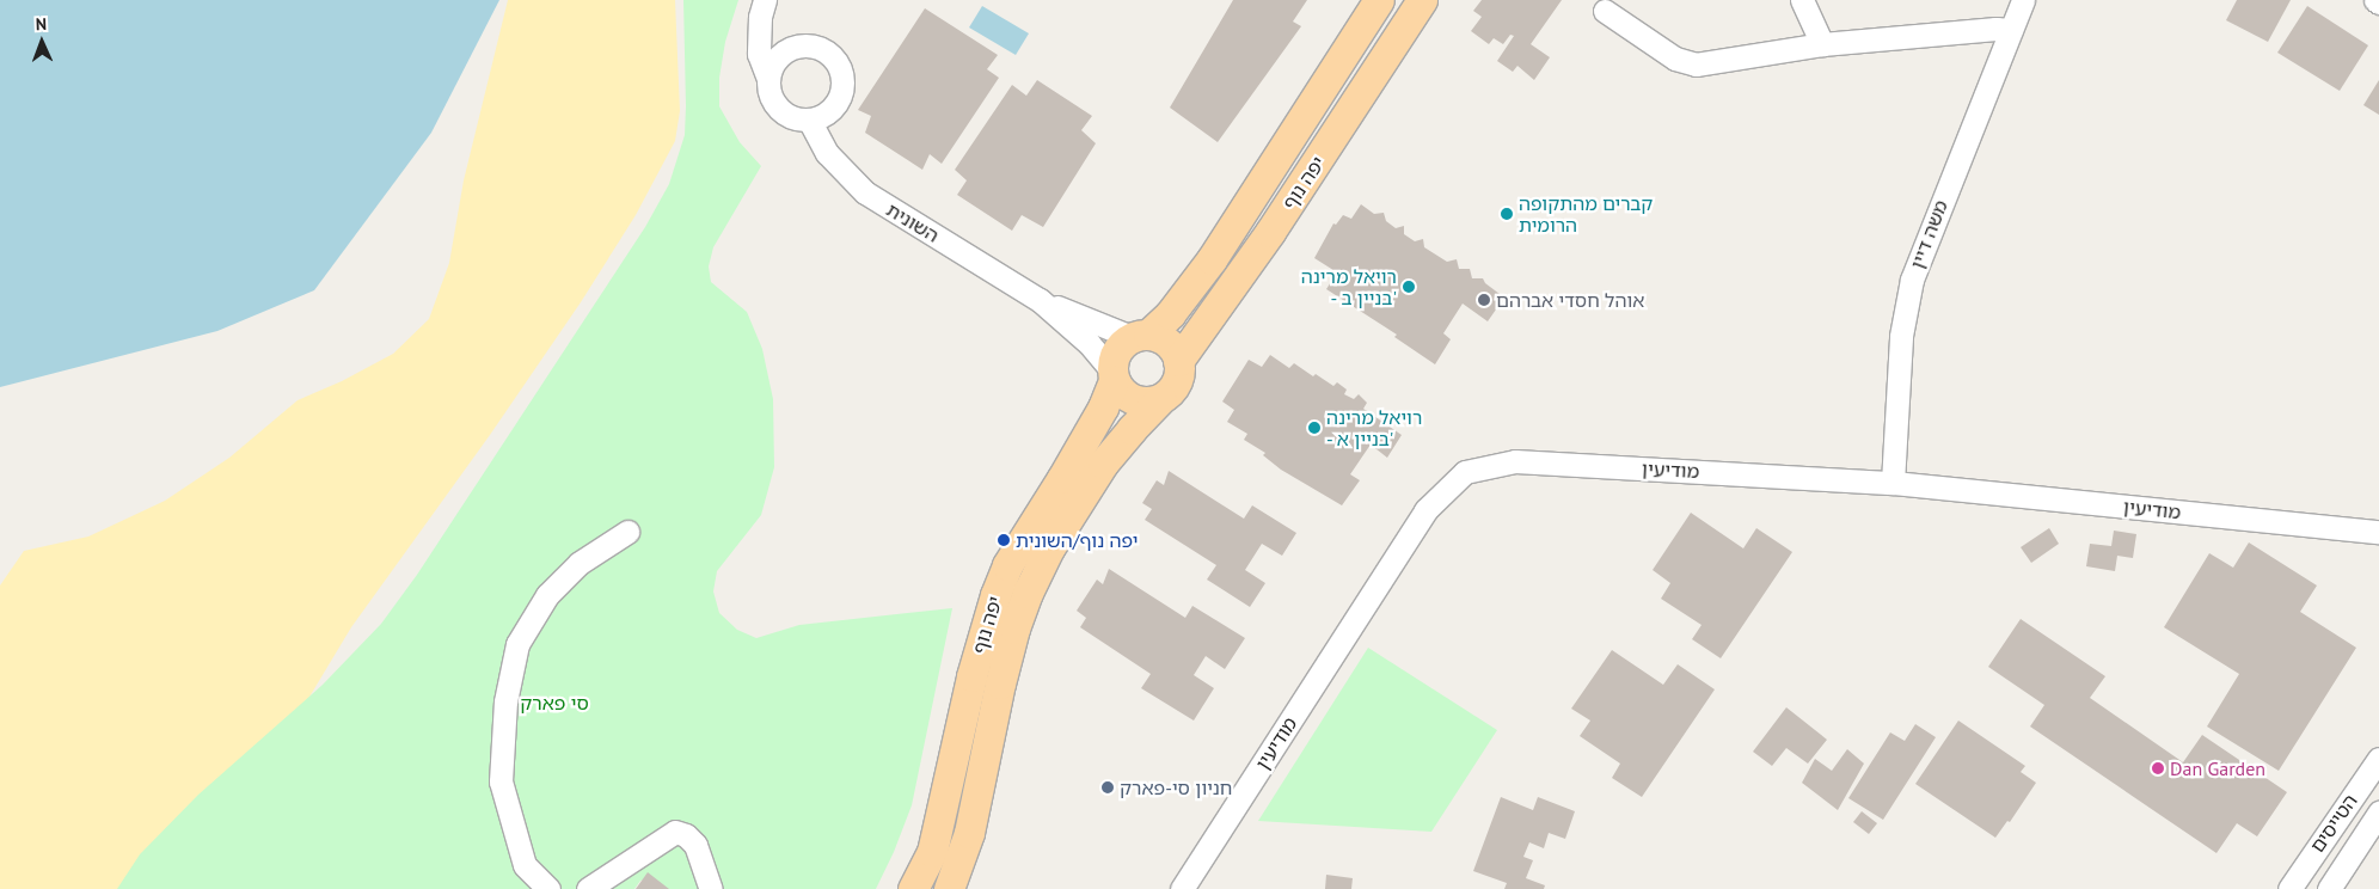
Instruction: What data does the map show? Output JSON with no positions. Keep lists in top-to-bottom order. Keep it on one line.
{"streets":{"main road":["יפה נוף"],"street":["השונית","משה דיין","מודיעין","הטייסים"]},"crossings":[["יפה נוף","השונית"],["משה דיין","מודיעין"]],"parks":["סי פארק"],"places":["קברים מהתקופה הרומית","רויאל מרינה - בניין ב'","אוהל חסדי אברהם","רויאל מרינה - בניין א'","יפה נוף/השונית","Dan Garden","חניון סי-פארק"],"north":"top"}
